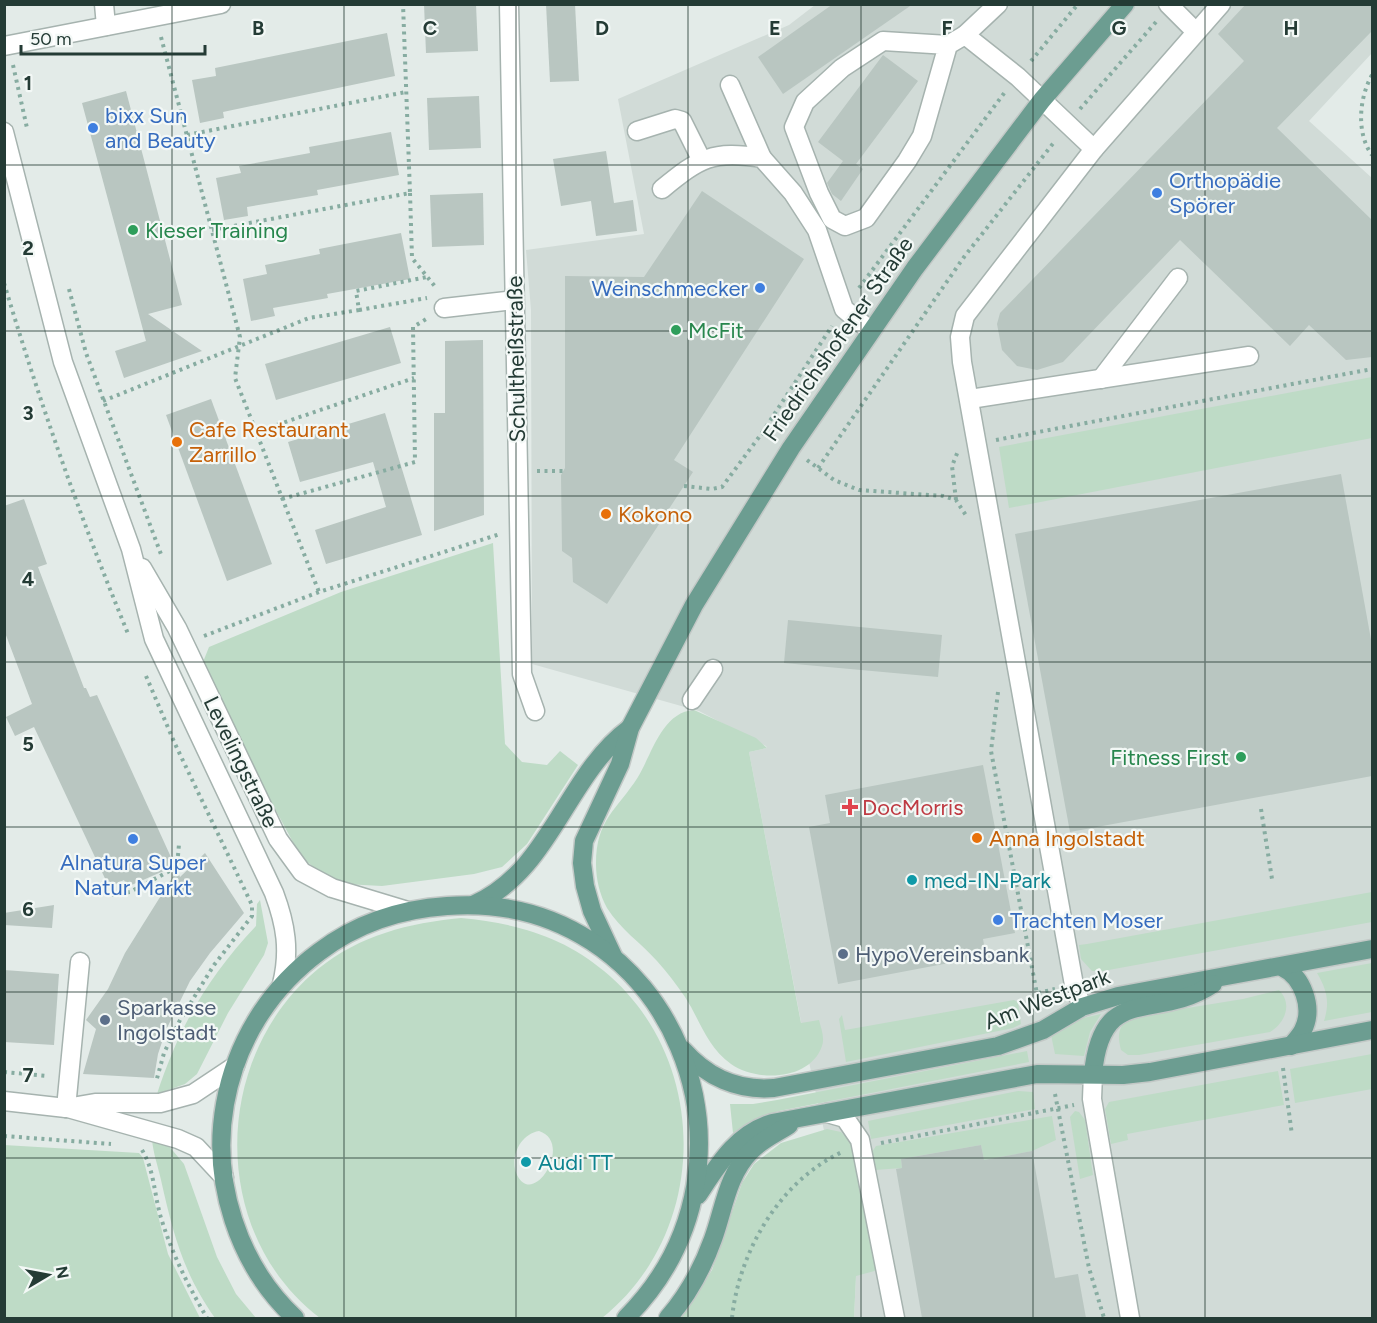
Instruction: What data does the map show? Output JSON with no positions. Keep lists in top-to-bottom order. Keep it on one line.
{"streets":{"main road":["Friedrichshofener Straße","Am Westpark"],"street":["Schultheißstraße","Levelingstraße"]},"places":{"other":["bixx Sun and Beauty","Orthopädie Spörer","Kieser Training","Weinschmecker","McFit","Cafe Restaurant Zarrillo","Kokono","Fitness First","Anna Ingolstadt","Alnatura Super Natur Markt","med-IN-Park","Trachten Moser","HypoVereinsbank","Sparkasse Ingolstadt","Audi TT"],"health":["DocMorris"]},"scale_bar":"50 m","north":"right","grid":{"columns":["B","C","D","E","F","G","H"],"rows":["1","2","3","4","5","6","7"]}}
